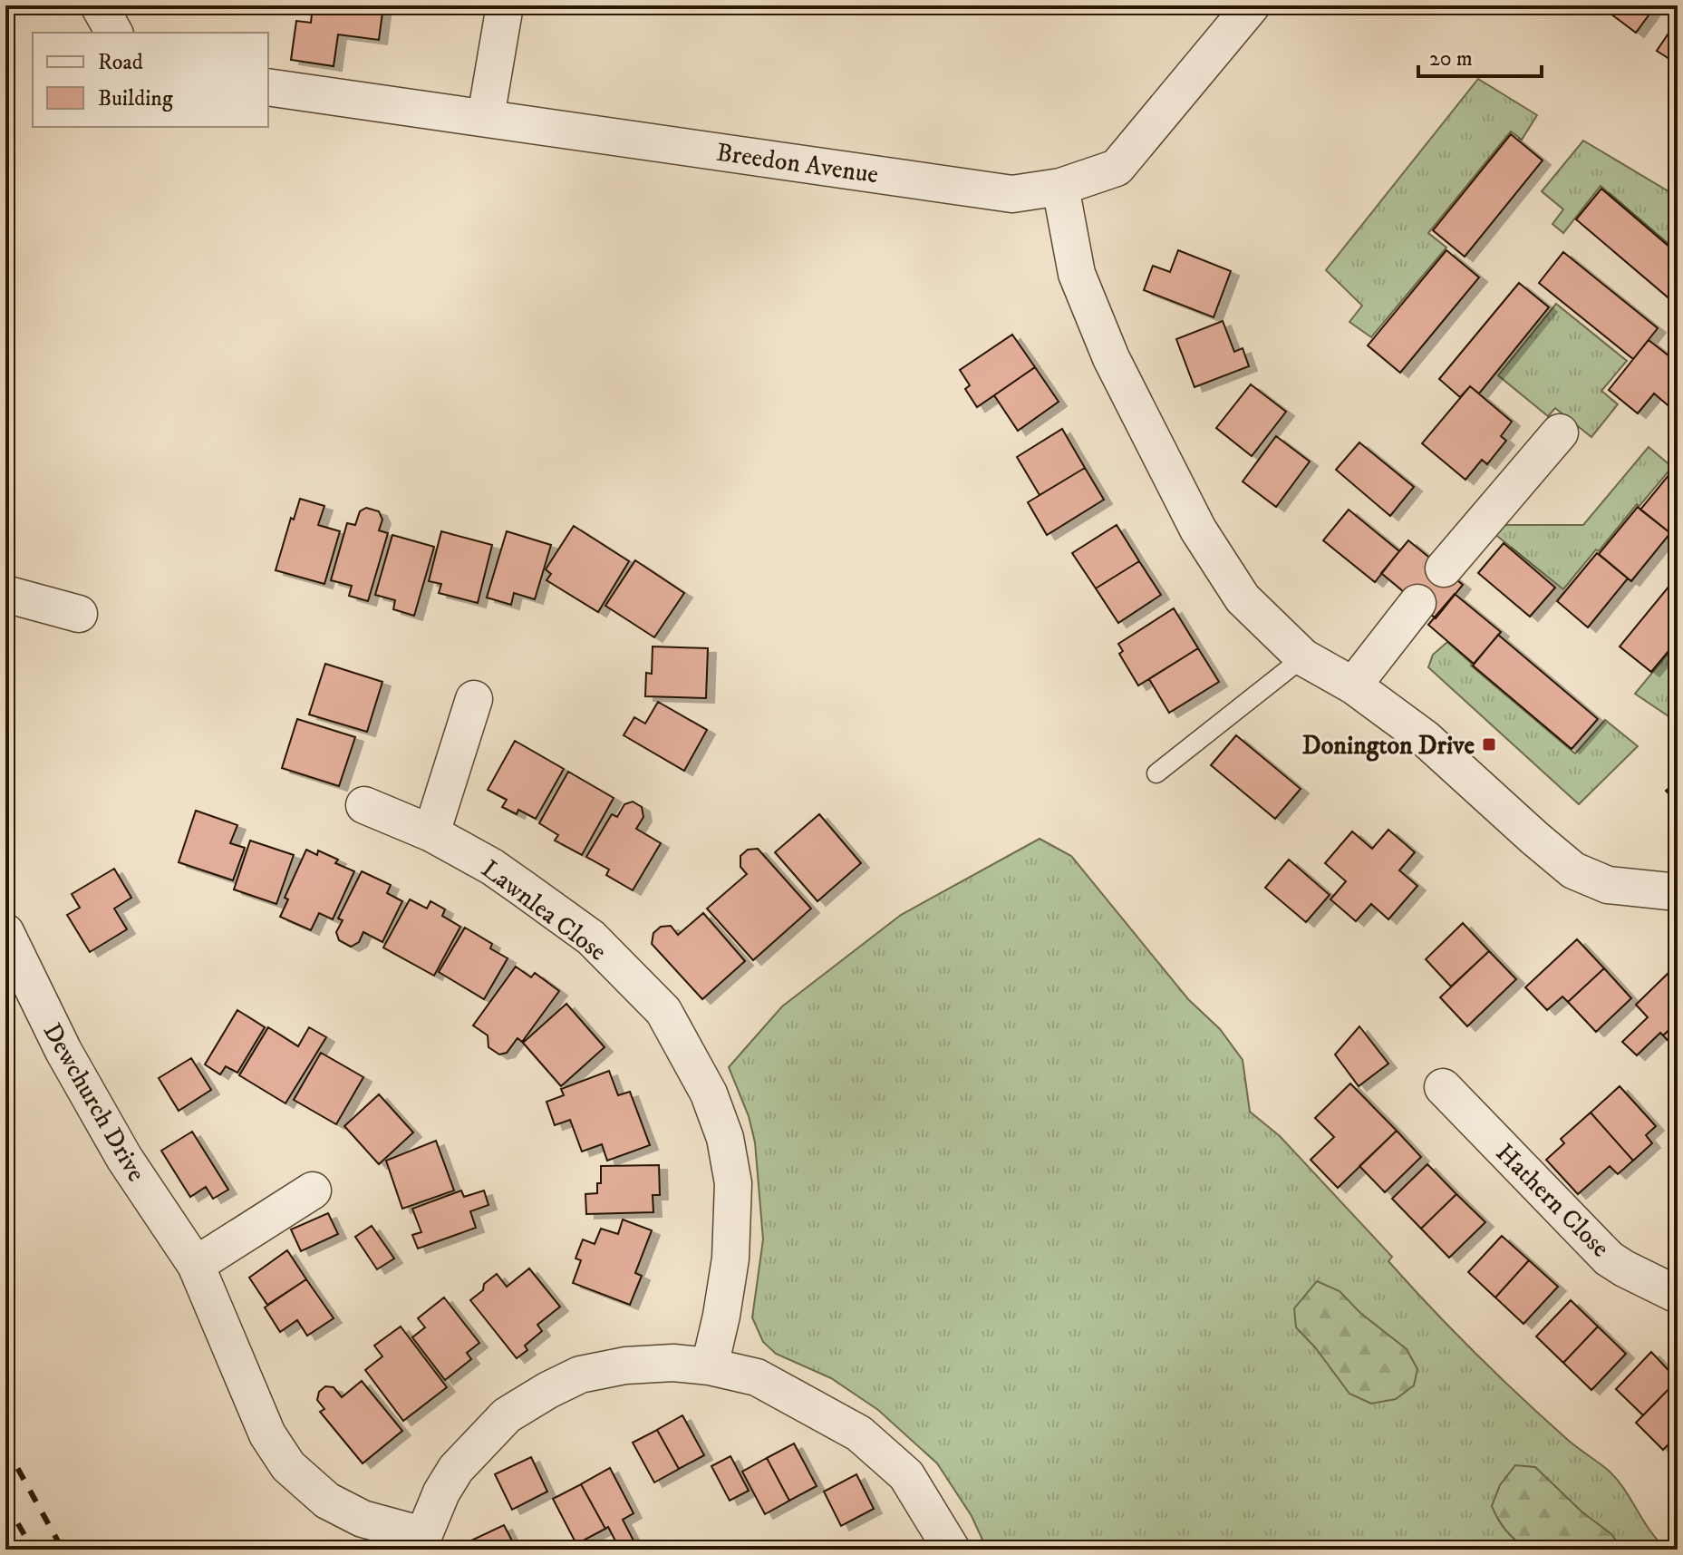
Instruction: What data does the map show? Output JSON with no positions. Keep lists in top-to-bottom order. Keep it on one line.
{"streets":{"street":["Breedon Avenue","Lawnlea Close","Dewchurch Drive","Hathern Close"]},"places":{"transit":["Donington Drive"]},"legend":["Road","Building"],"scale_bar":"20 m"}
